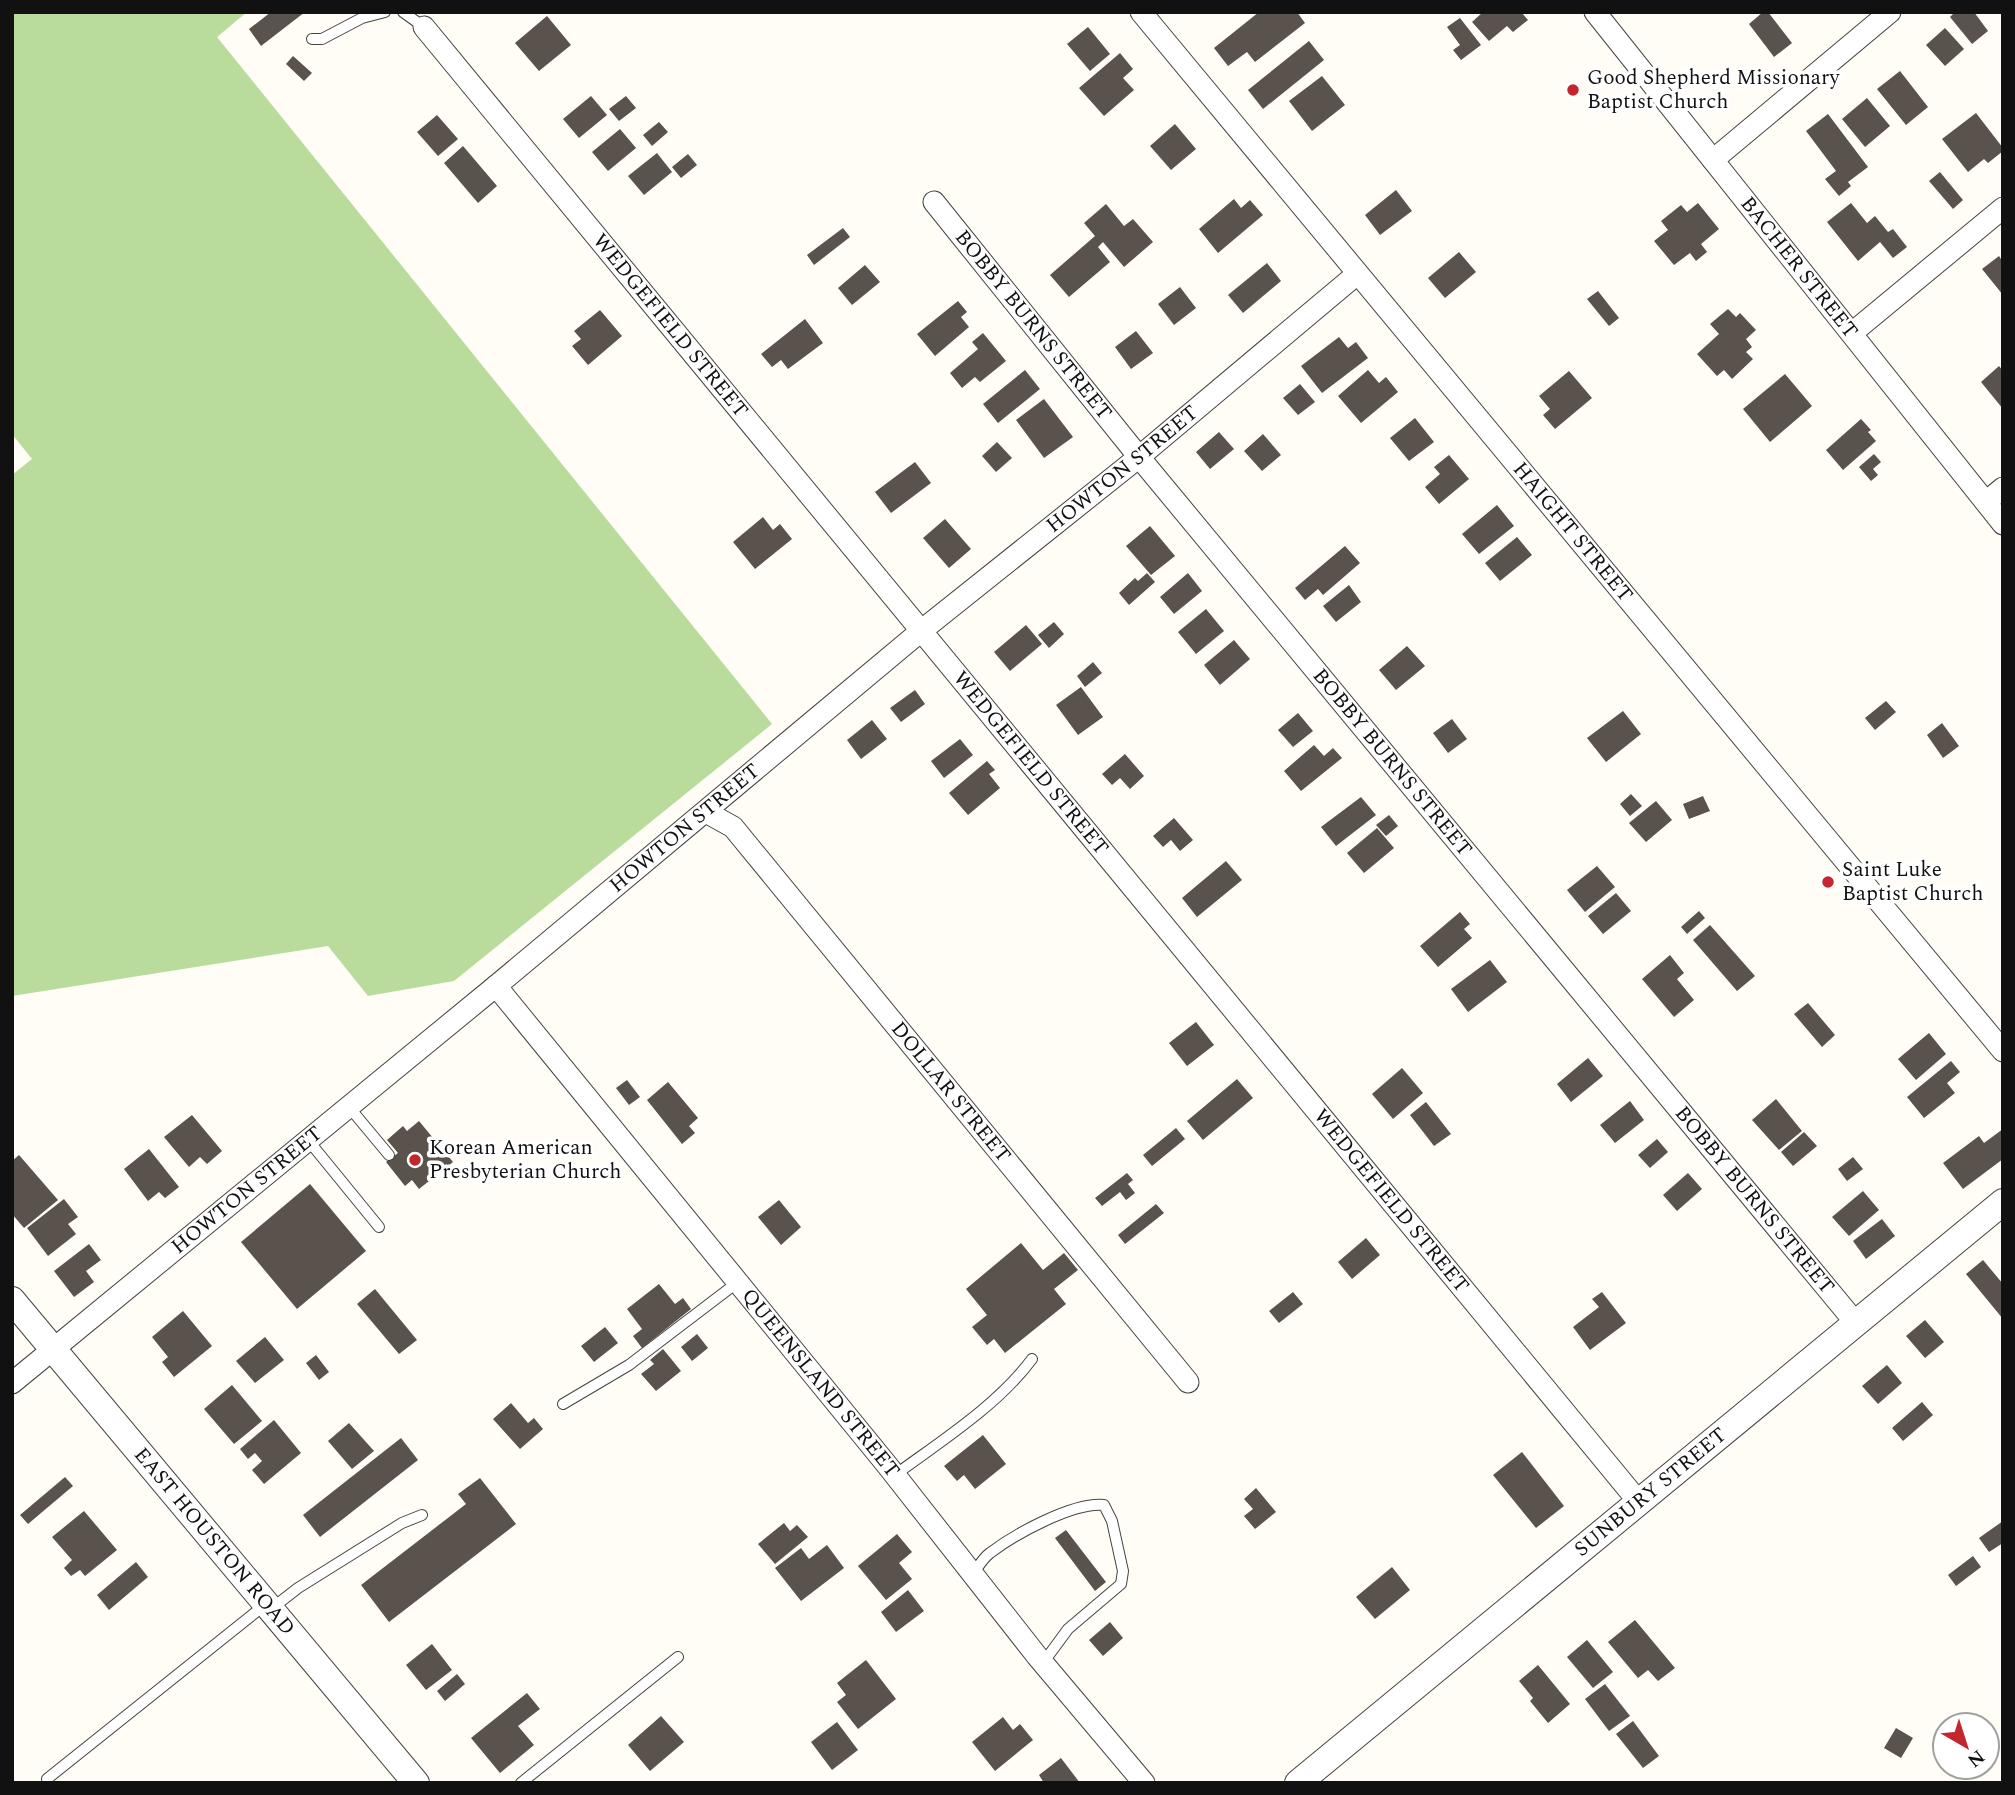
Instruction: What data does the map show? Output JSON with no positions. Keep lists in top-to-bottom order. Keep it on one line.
{"streets":{"street":["BACHER STREET","BOBBY BURNS STREET","WEDGEFIELD STREET","HOWTON STREET","HAIGHT STREET","DOLLAR STREET","QUEENSLAND STREET","SUNBURY STREET","EAST HOUSTON ROAD"]},"crossings":[["BOBBY BURNS STREET","HOWTON STREET"],["BOBBY BURNS STREET","SUNBURY STREET"],["WEDGEFIELD STREET","HOWTON STREET"],["WEDGEFIELD STREET","SUNBURY STREET"],["HOWTON STREET","HAIGHT STREET"],["HOWTON STREET","DOLLAR STREET"],["HOWTON STREET","QUEENSLAND STREET"],["HOWTON STREET","EAST HOUSTON ROAD"]],"places":["Good Shepherd Missionary Baptist Church","Saint Luke Baptist Church","Korean American Presbyterian Church"],"north":"bottom right"}
